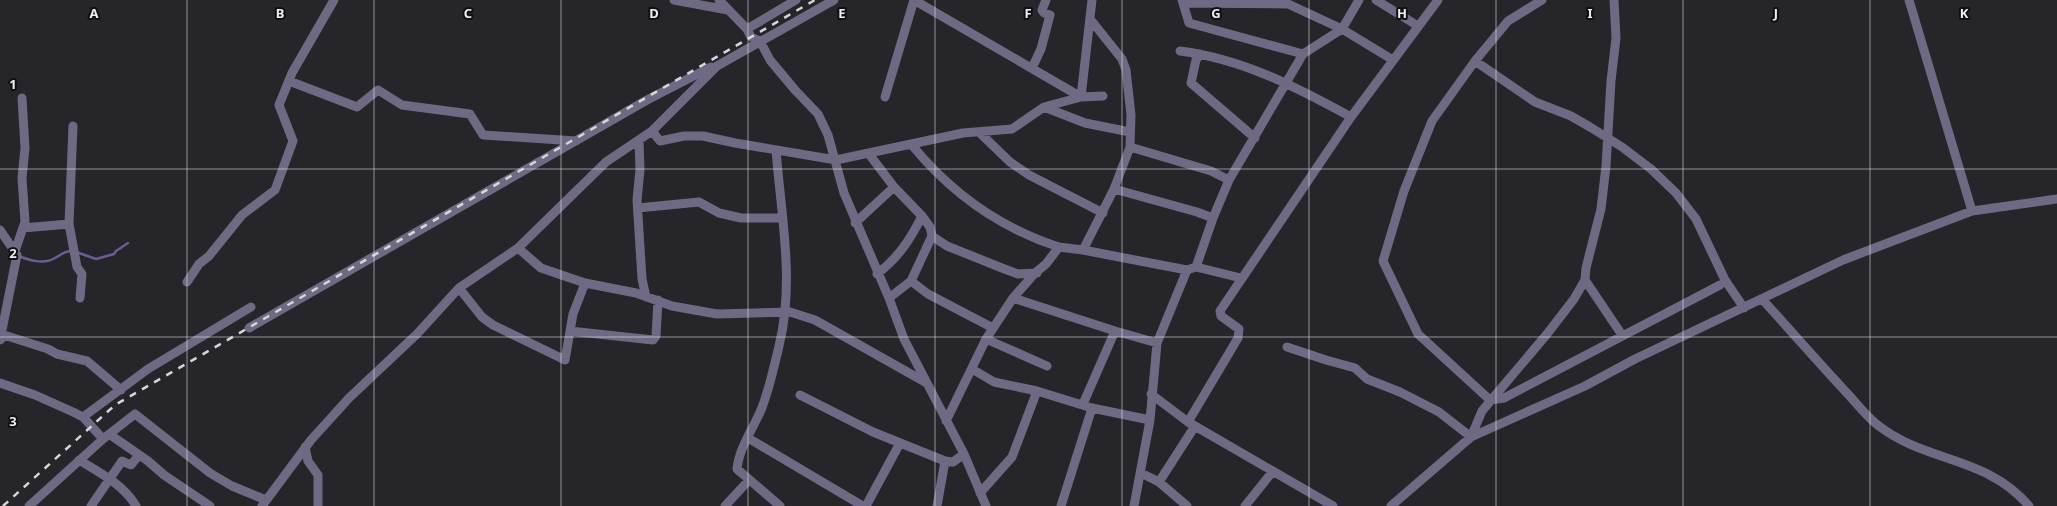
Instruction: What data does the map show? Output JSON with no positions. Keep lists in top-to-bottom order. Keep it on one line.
{"grid":{"columns":["A","B","C","D","E","F","G","H","I","J","K"],"rows":["1","2","3"]}}
